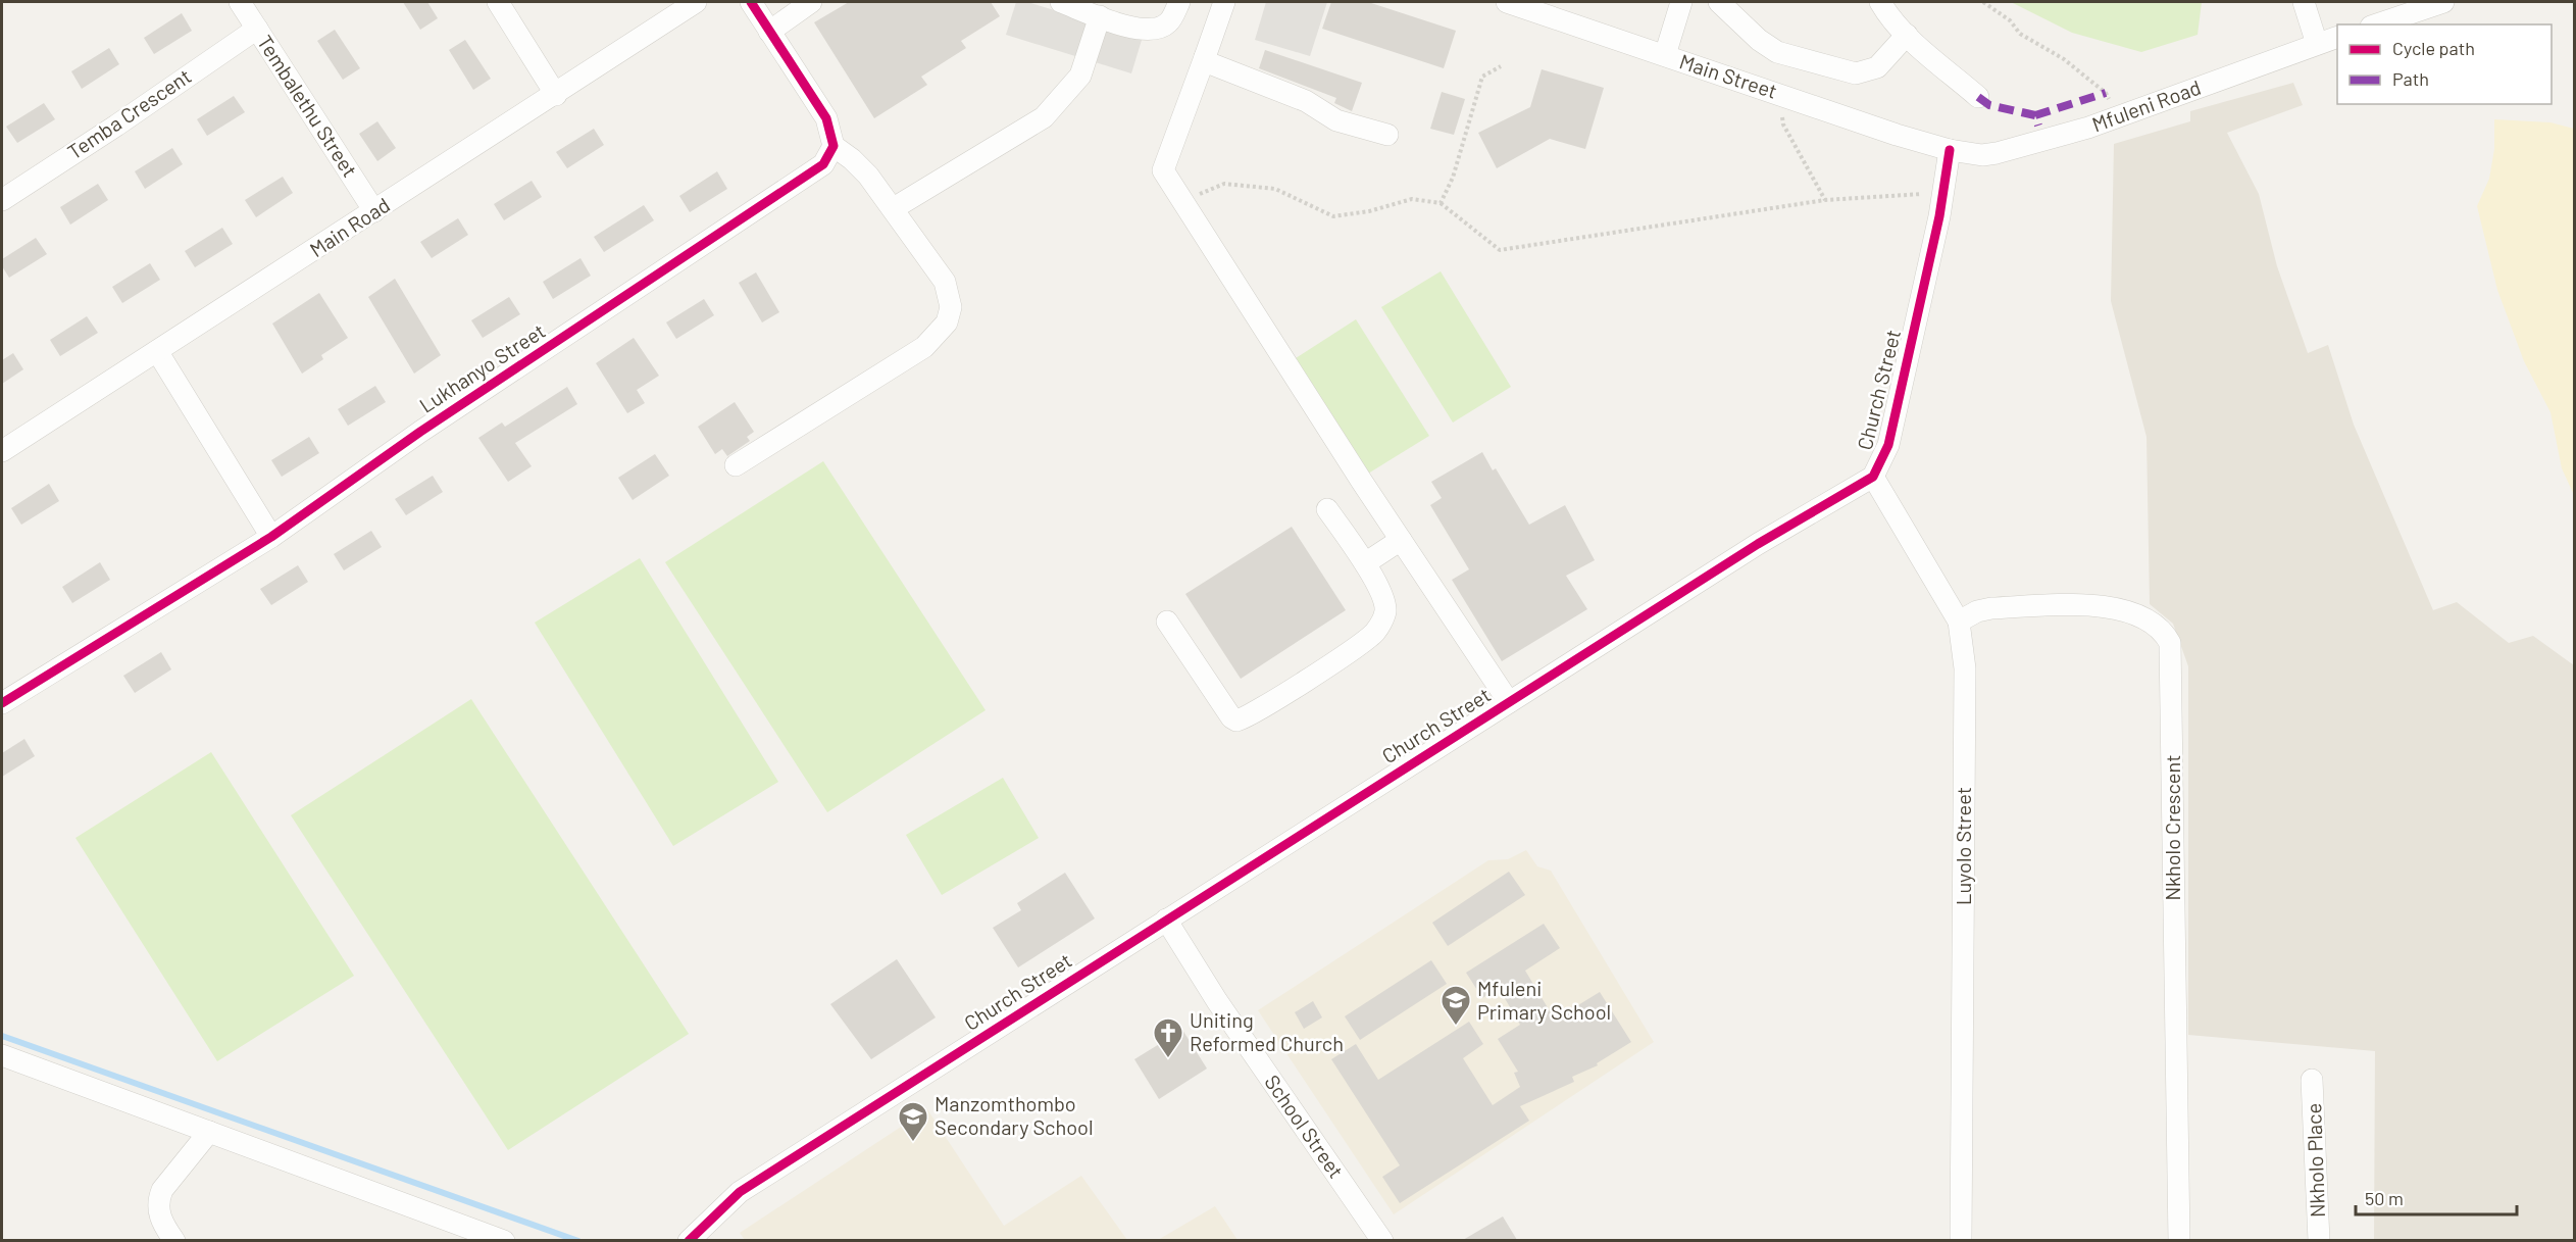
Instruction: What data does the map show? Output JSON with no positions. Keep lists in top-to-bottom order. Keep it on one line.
{"streets":{"street":["Main Street","Tembalethu Street","Mfuleni Road","Temba Crescent","Main Road","Lukhanyo Street","Church Street","Nkholo Crescent","Luyolo Street","School Street","Nkholo Place"]},"crossings":[["Main Street","Mfuleni Road"],["Main Street","Church Street"],["Tembalethu Street","Temba Crescent"],["Tembalethu Street","Main Road"],["Mfuleni Road","Church Street"],["Church Street","Luyolo Street"],["Church Street","School Street"],["Nkholo Crescent","Luyolo Street"]],"places":{"school or university":["Mfuleni Primary School","Manzomthombo Secondary School"],"church":["Uniting Reformed Church"]},"legend":["Cycle path","Path"],"scale_bar":"50 m"}
